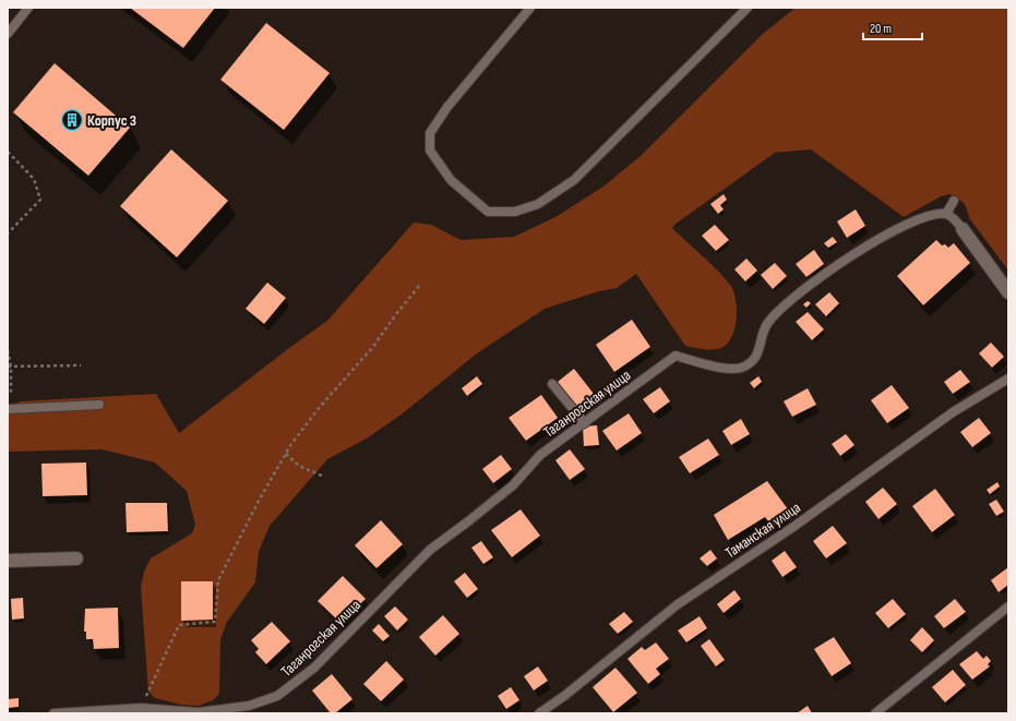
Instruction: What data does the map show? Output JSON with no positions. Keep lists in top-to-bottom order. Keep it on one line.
{"streets":{"lane":["Таганрогская улица","Таманская улица"]},"places":{"building":["Корпус 3"]},"scale_bar":"20 m"}
